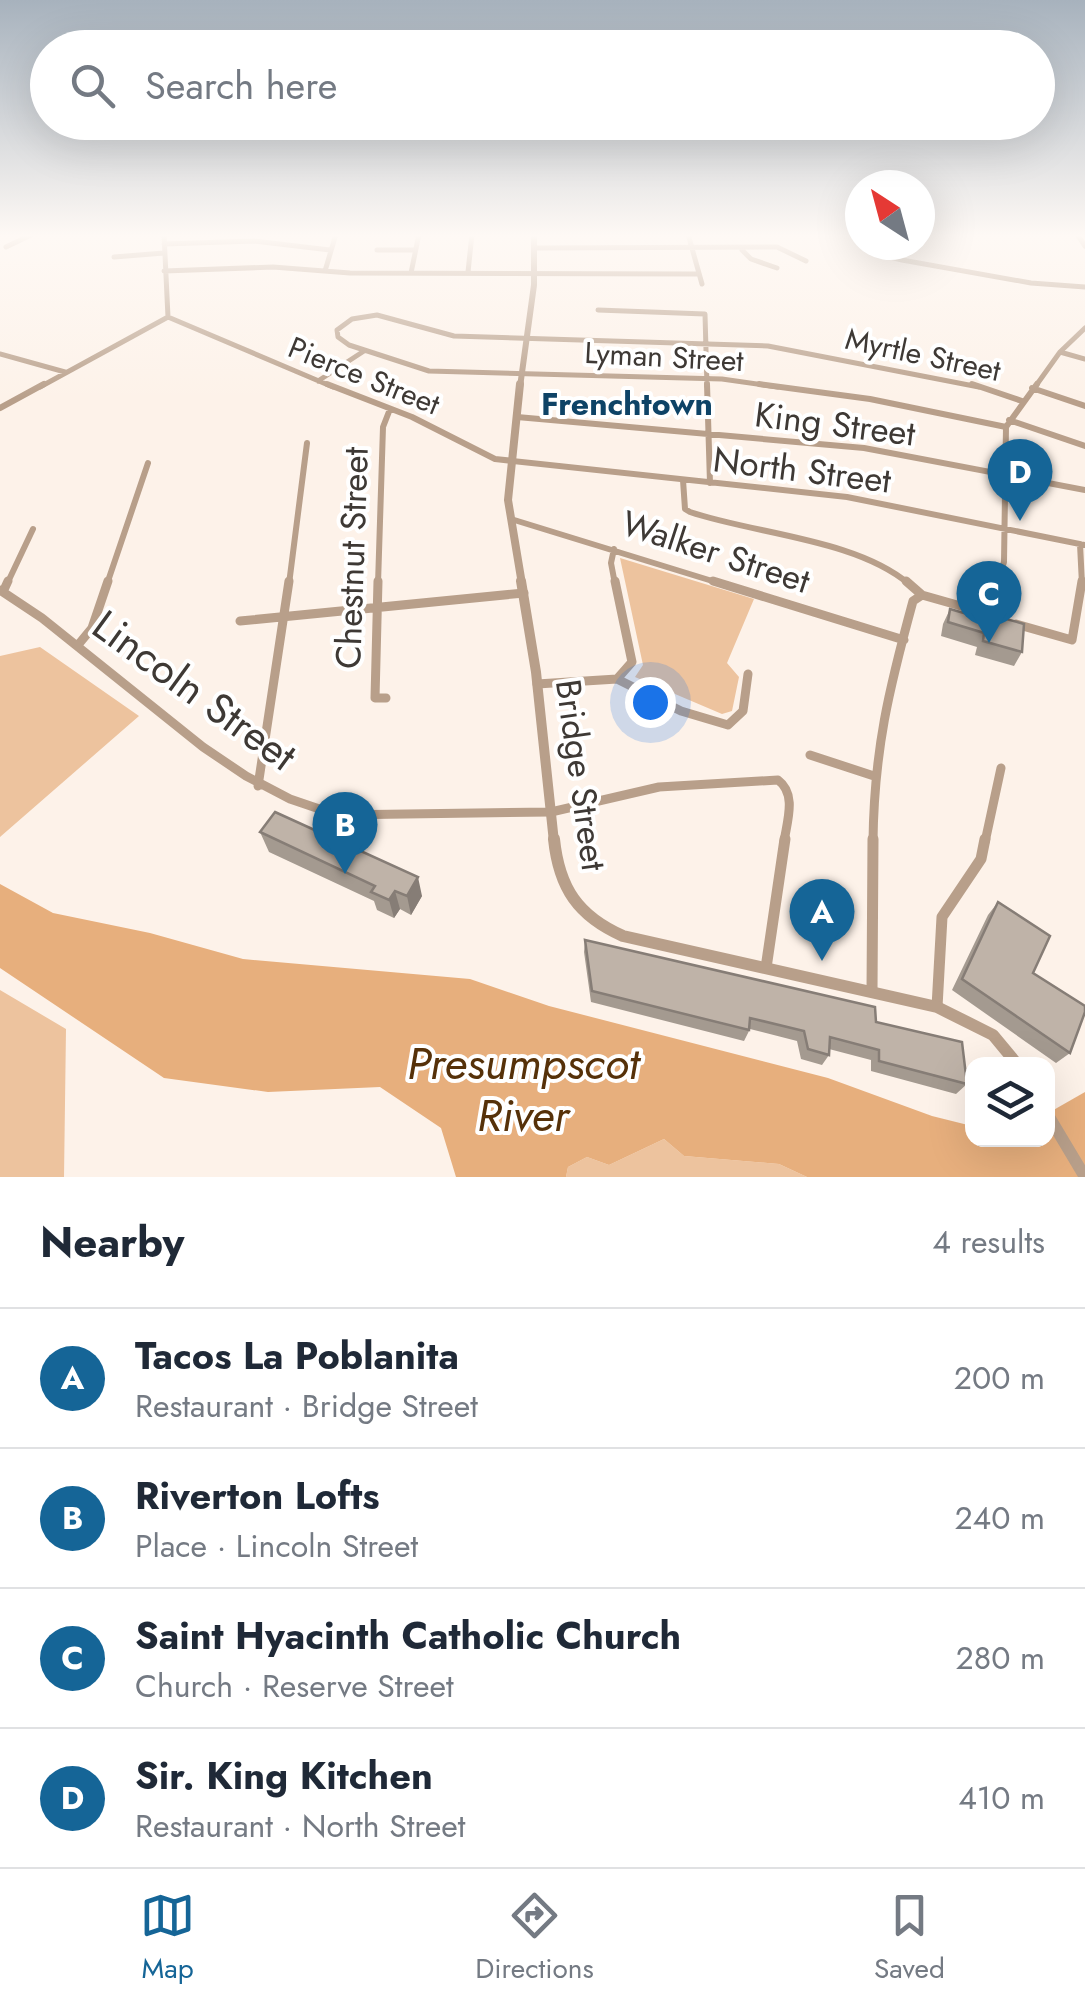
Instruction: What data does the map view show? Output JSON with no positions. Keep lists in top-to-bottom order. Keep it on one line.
{"streets":{"street":["Myrtle Street","Lyman Street","Pierce Street","King Street","North Street","Walker Street","Chestnut Street","Lincoln Street","Bridge Street"]},"crossings":[["Myrtle Street","Lyman Street"],["Myrtle Street","Bridge Street"],["Lyman Street","Bridge Street"],["Pierce Street","North Street"],["Pierce Street","Chestnut Street"],["Pierce Street","Bridge Street"],["King Street","Bridge Street"],["North Street","Bridge Street"],["Walker Street","Bridge Street"],["Lincoln Street","Bridge Street"]],"districts":["Frenchtown"],"water":["Presumpscot River"],"north":"top left","page":{"search":"Search here","pins":["D","C","B","A"],"heading":["Nearby","4 results"],"list":[{"mark":"A","name":"Tacos La Poblanita","note":"Restaurant · Bridge Street","value":"200 m"},{"mark":"B","name":"Riverton Lofts","note":"Place · Lincoln Street","value":"240 m"},{"mark":"C","name":"Saint Hyacinth Catholic Church","note":"Church · Reserve Street","value":"280 m"},{"mark":"D","name":"Sir. King Kitchen","note":"Restaurant · North Street","value":"410 m"}],"nav":["Map","Directions","Saved"]}}
